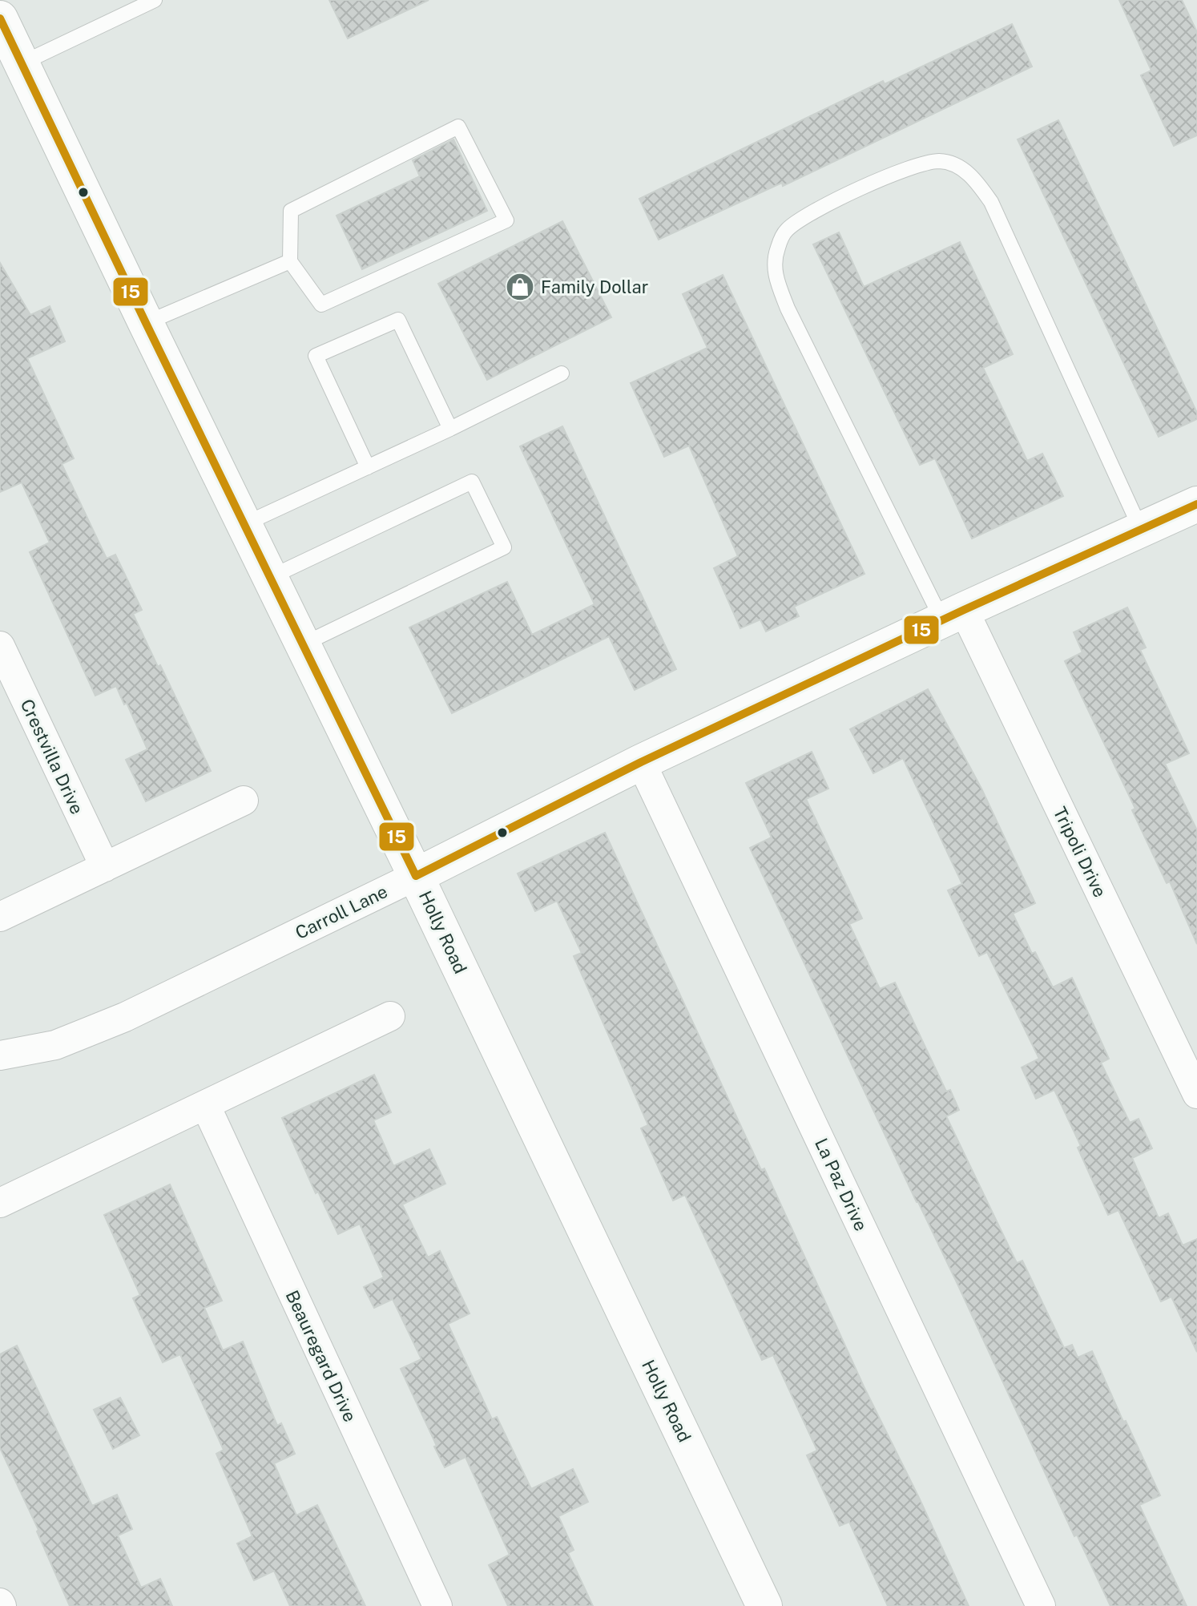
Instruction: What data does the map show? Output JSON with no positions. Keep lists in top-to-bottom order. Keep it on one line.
{"streets":{"main road":["Carroll Lane","Holly Road"],"street":["Crestvilla Drive","Tripoli Drive","La Paz Drive","Beauregard Drive"]},"crossings":[["Tripoli Drive","Carroll Lane"],["Carroll Lane","Holly Road"],["Carroll Lane","La Paz Drive"]],"places":{"shop":["Family Dollar"]},"lines":["transit line 15"]}
